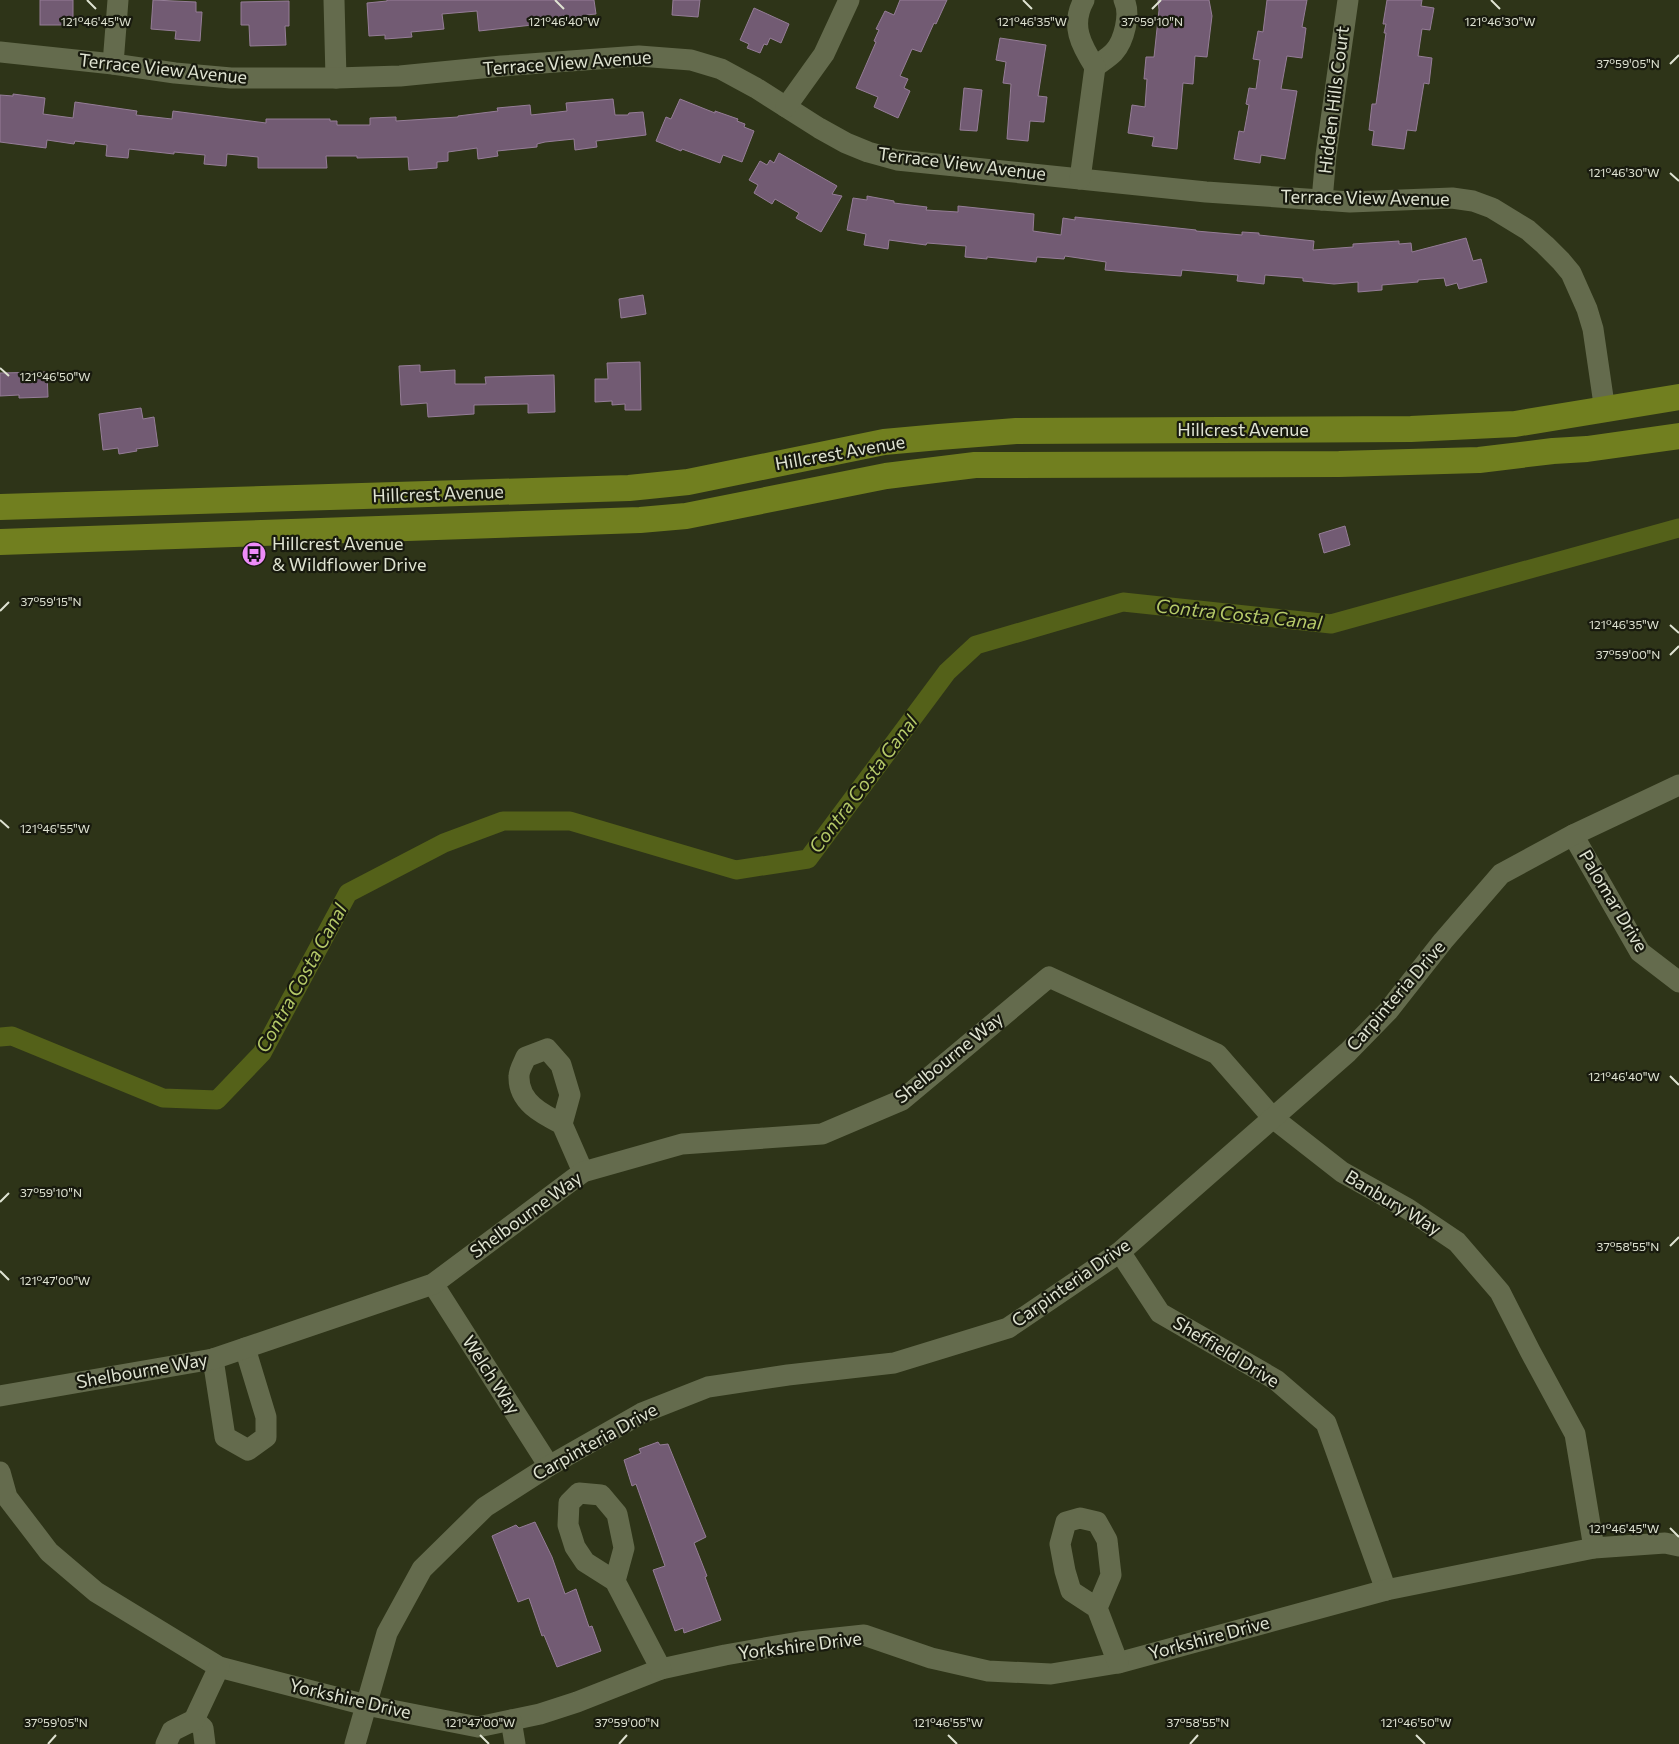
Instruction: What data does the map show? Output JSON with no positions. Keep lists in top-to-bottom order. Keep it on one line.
{"streets":{"main road":["Hillcrest Avenue"],"street":["Terrace View Avenue","Hidden Hills Court","Palomar Drive","Carpinteria Drive","Shelbourne Way","Banbury Way","Sheffield Drive","Welch Way","Yorkshire Drive"]},"crossings":[["Terrace View Avenue","Hidden Hills Court"],["Terrace View Avenue","Hillcrest Avenue"],["Palomar Drive","Carpinteria Drive"],["Carpinteria Drive","Banbury Way"],["Carpinteria Drive","Sheffield Drive"],["Carpinteria Drive","Welch Way"],["Carpinteria Drive","Yorkshire Drive"],["Shelbourne Way","Banbury Way"],["Shelbourne Way","Welch Way"],["Banbury Way","Yorkshire Drive"],["Sheffield Drive","Yorkshire Drive"]],"water":["Contra Costa Canal"],"places":{"bus stop":["Hillcrest Avenue & Wildflower Drive"]},"coordinates":["121°46'45\"W","121°46'40\"W","121°46'35\"W","121°46'30\"W","37°59'10\"N","37°59'05\"N","121°46'50\"W","37°59'15\"N","37°59'00\"N","121°46'55\"W","37°58'55\"N","121°47'00\"W"]}
